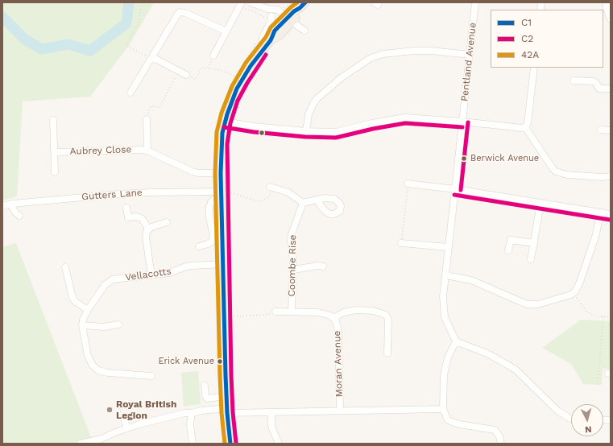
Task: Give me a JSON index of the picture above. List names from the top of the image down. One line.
{"streets":{"street":["Pentland Avenue","Aubrey Close","Gutters Lane","Coombe Rise","Vellacotts","Moran Avenue"]},"places":["Berwick Avenue","Erick Avenue","Royal British Legion"],"lines":["transit line C1","transit line 42A","transit line C2"],"legend":["C1","C2","42A"],"north":"bottom"}
